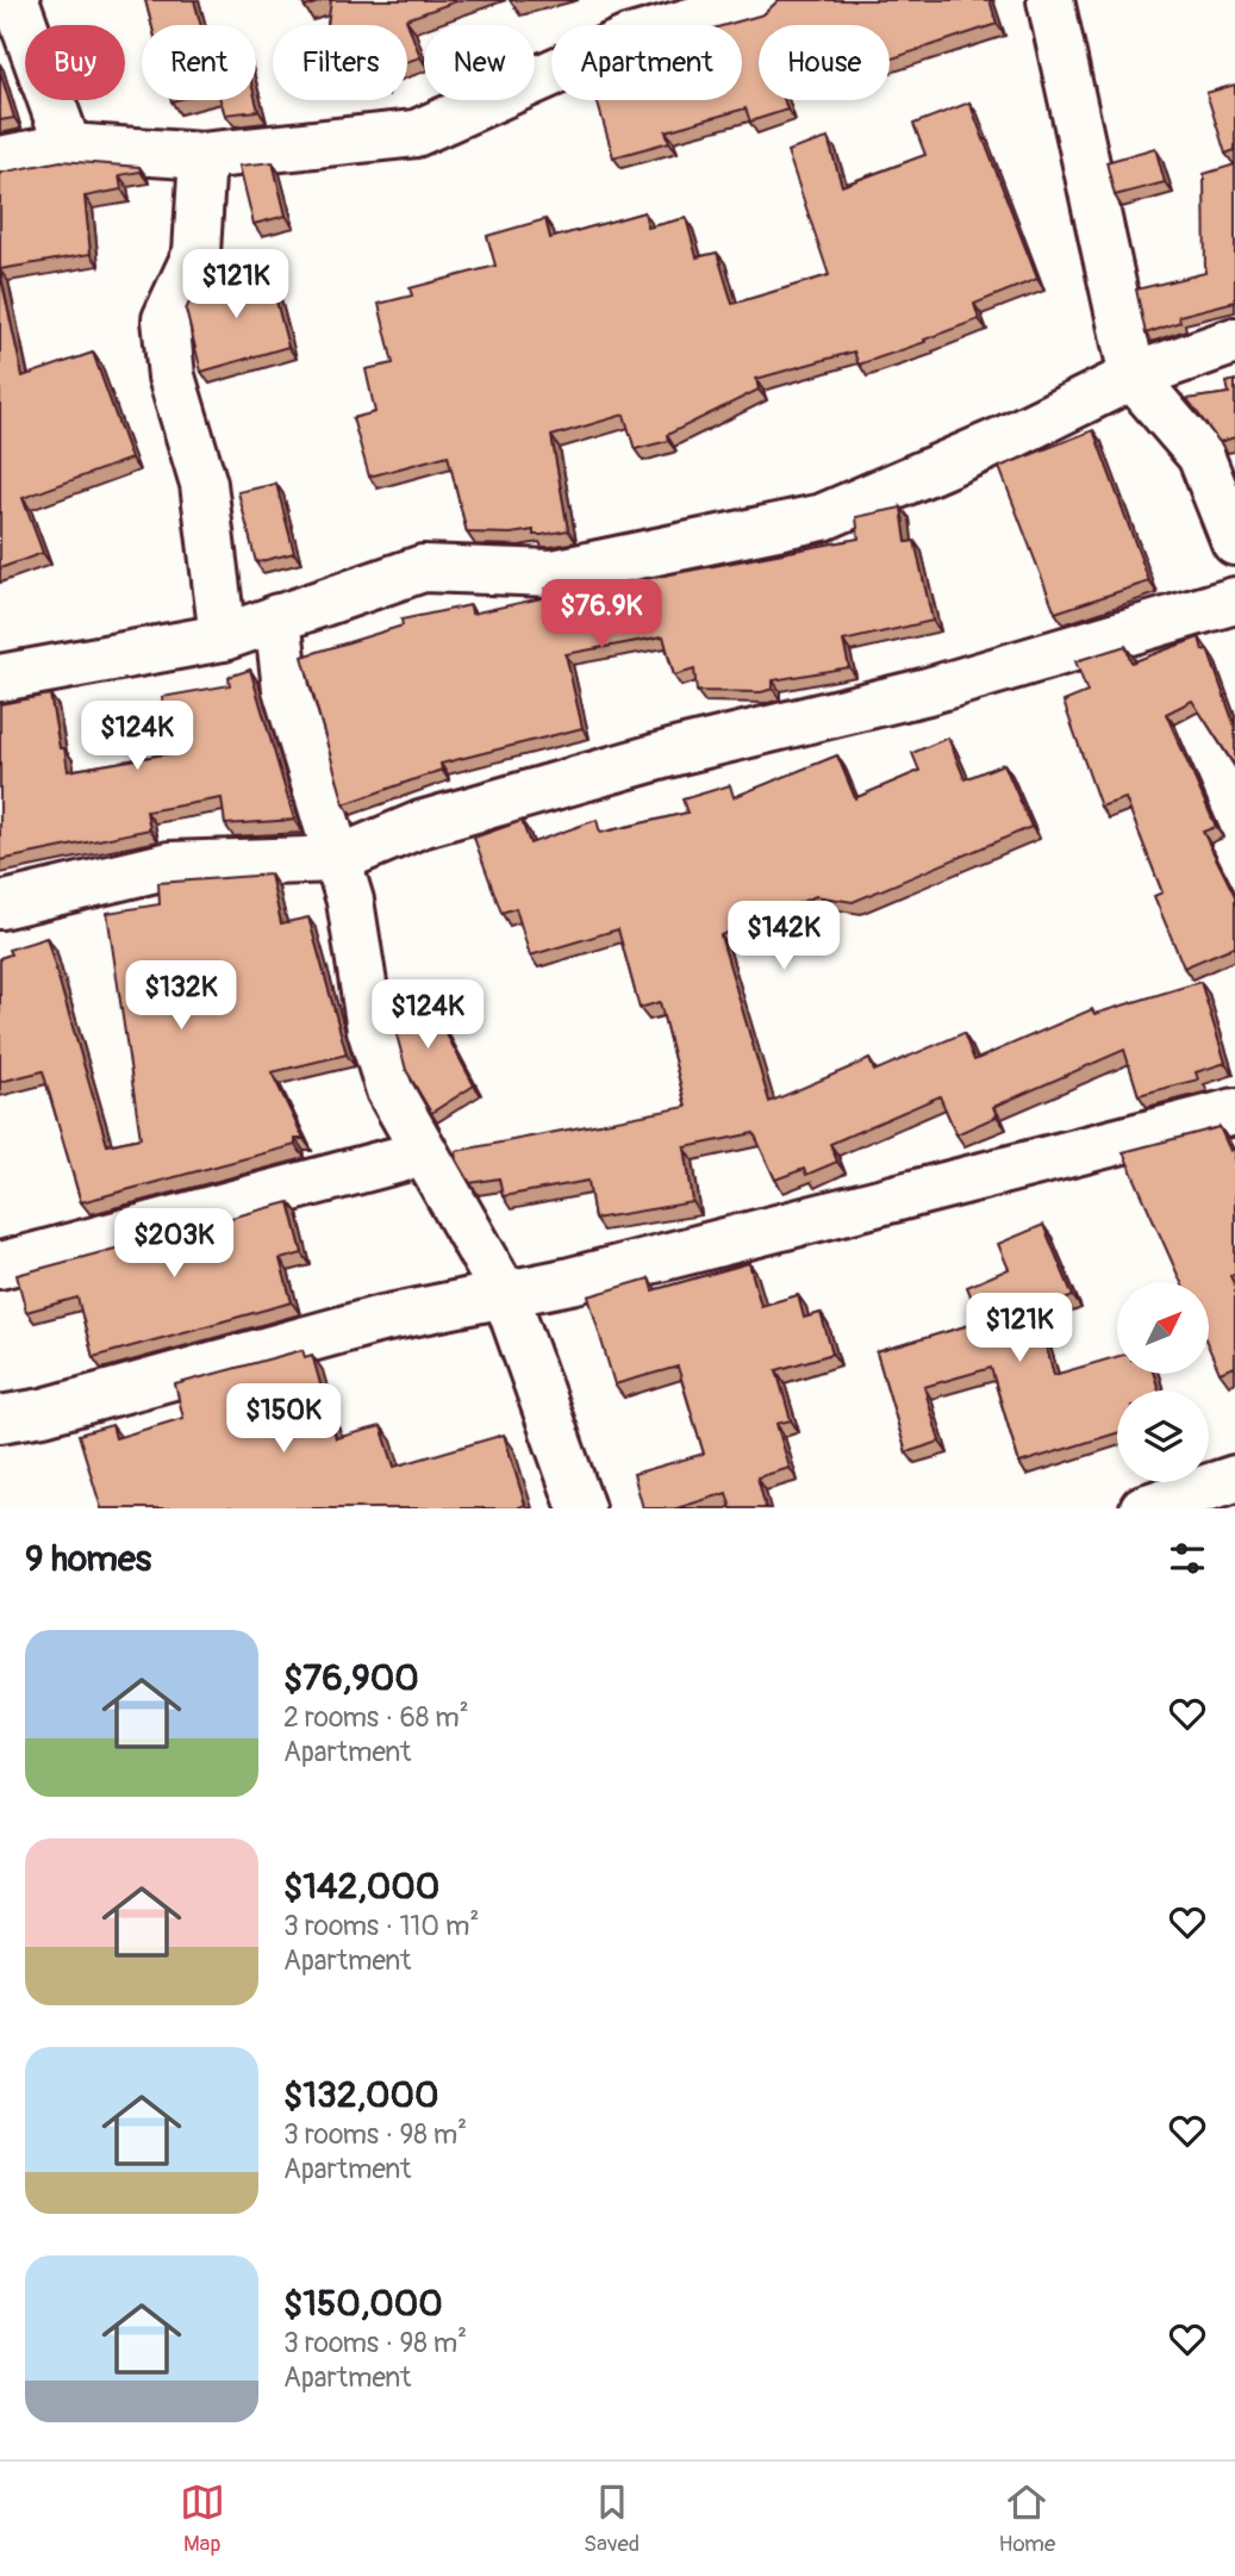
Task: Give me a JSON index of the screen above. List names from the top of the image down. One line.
{"north":"top right","page":{"chip":["Buy","Rent","Filters","New","Apartment","House"],"price":["$121K","$76.9K","$124K","$142K","$132K","$124K","$203K","$121K","$150K"],"heading":"9 homes","list":[{"name":"$76,900","note":"2 rooms · 68 m² · Apartment"},{"name":"$142,000","note":"3 rooms · 110 m² · Apartment"},{"name":"$132,000","note":"3 rooms · 98 m² · Apartment"},{"name":"$150,000","note":"3 rooms · 98 m² · Apartment"}],"tabs":["Map","Saved","Home"]}}
